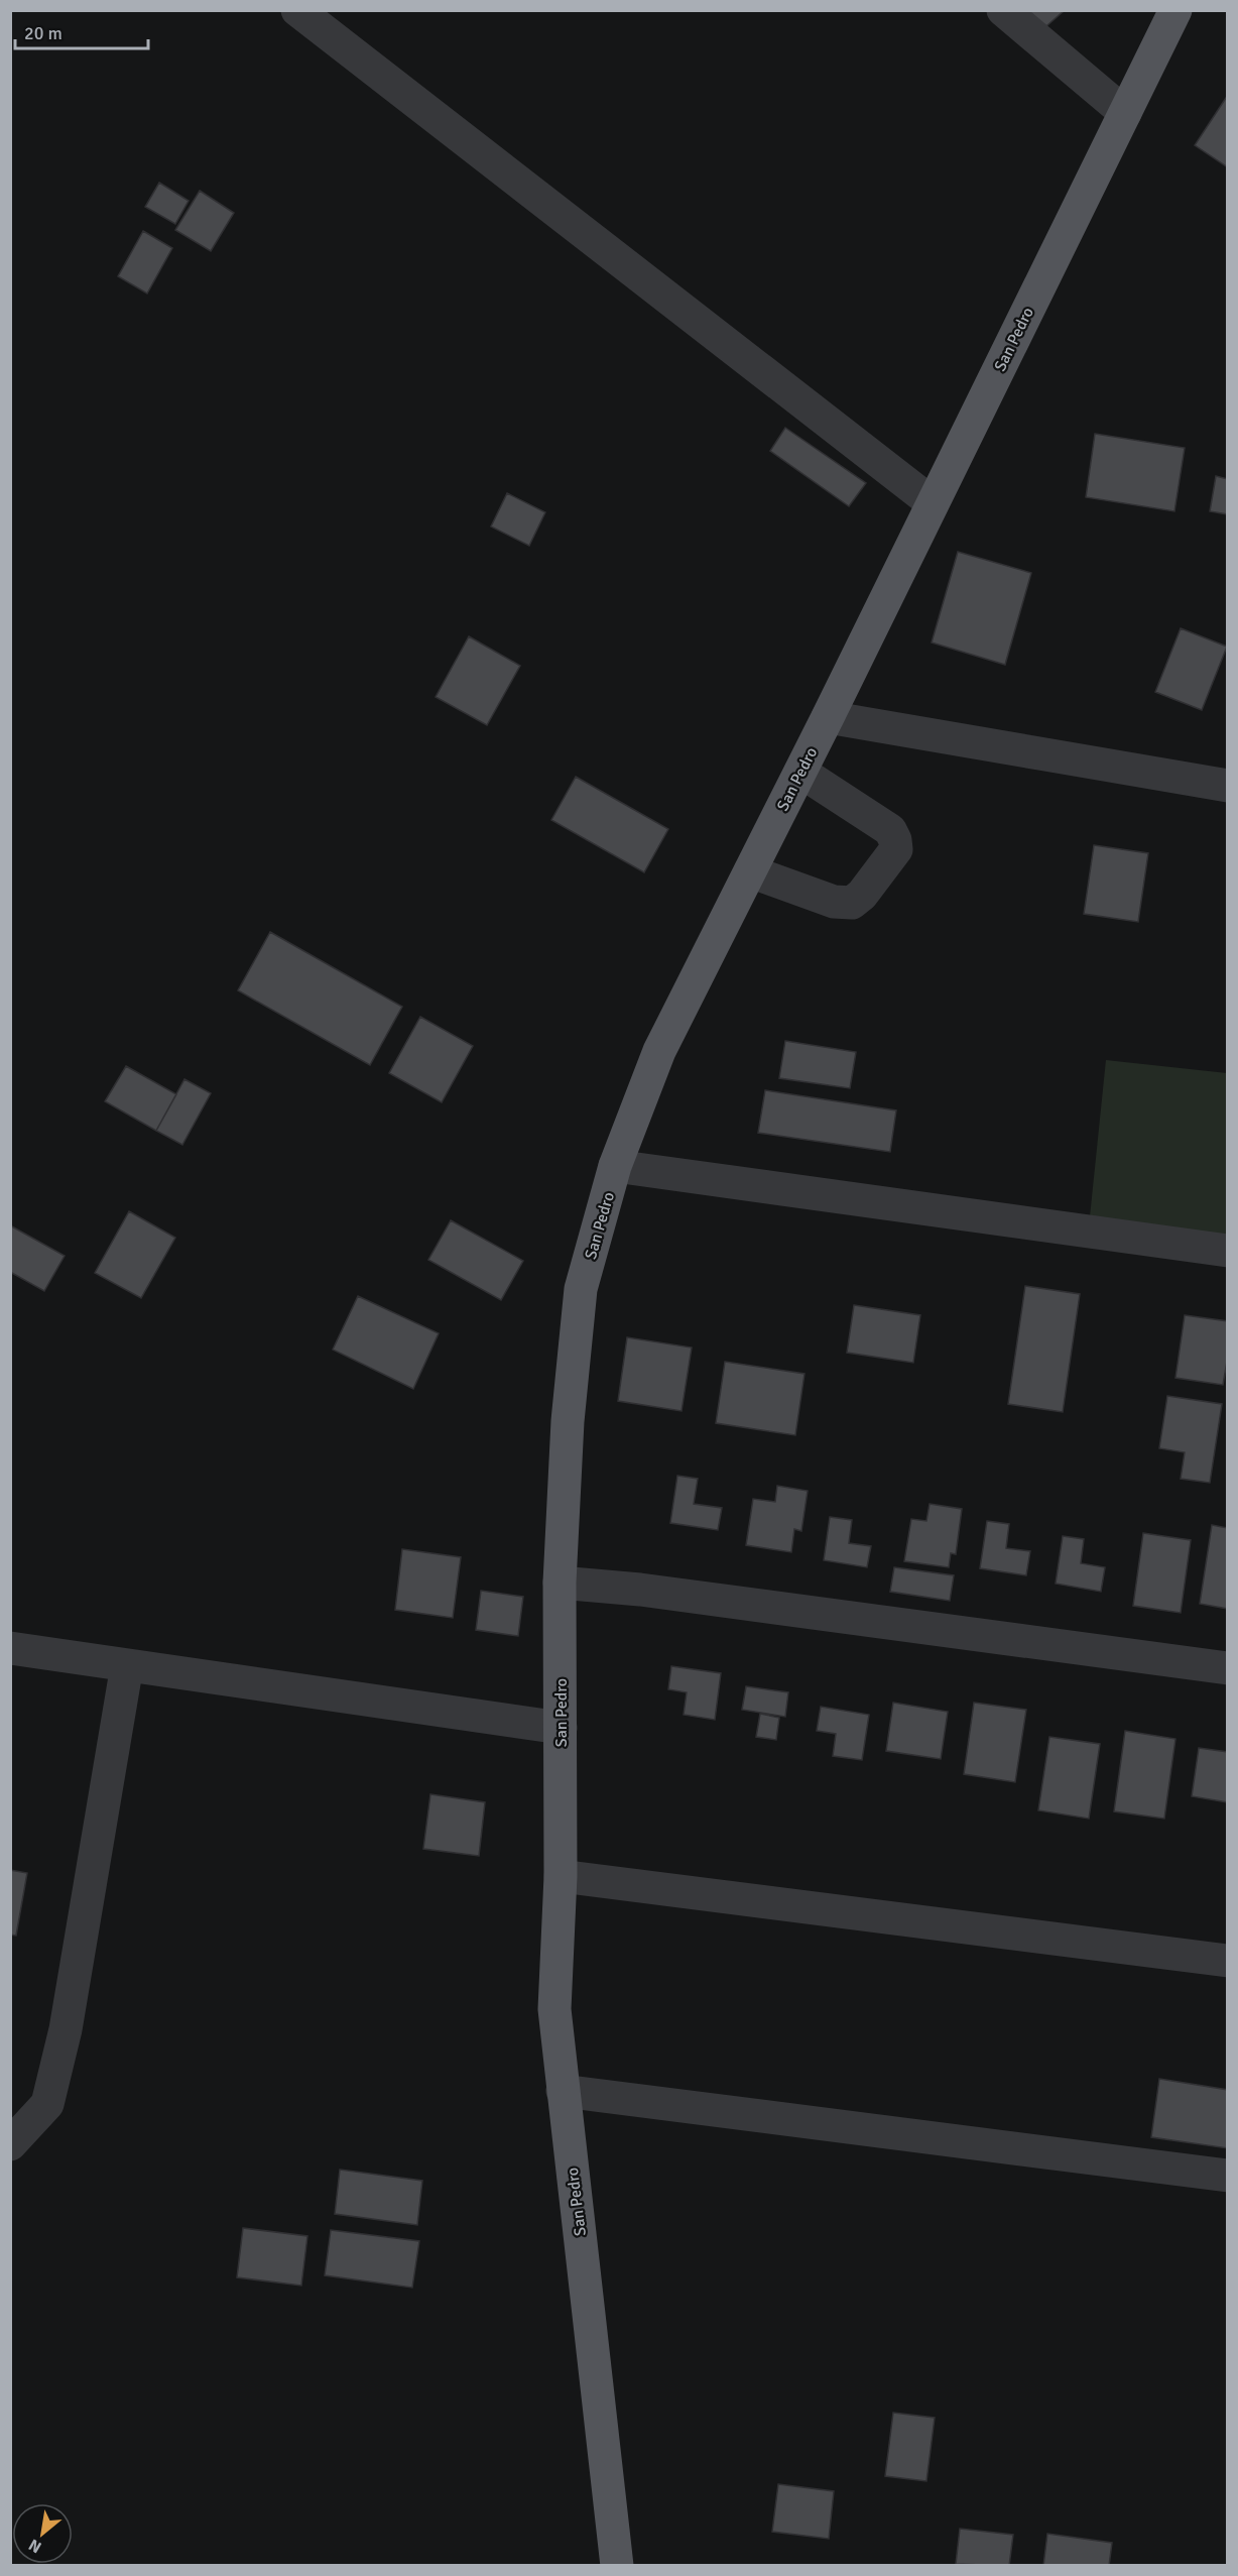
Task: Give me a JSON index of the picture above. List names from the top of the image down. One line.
{"streets":{"main road":["San Pedro"]},"scale_bar":"20 m","north":"bottom left"}
